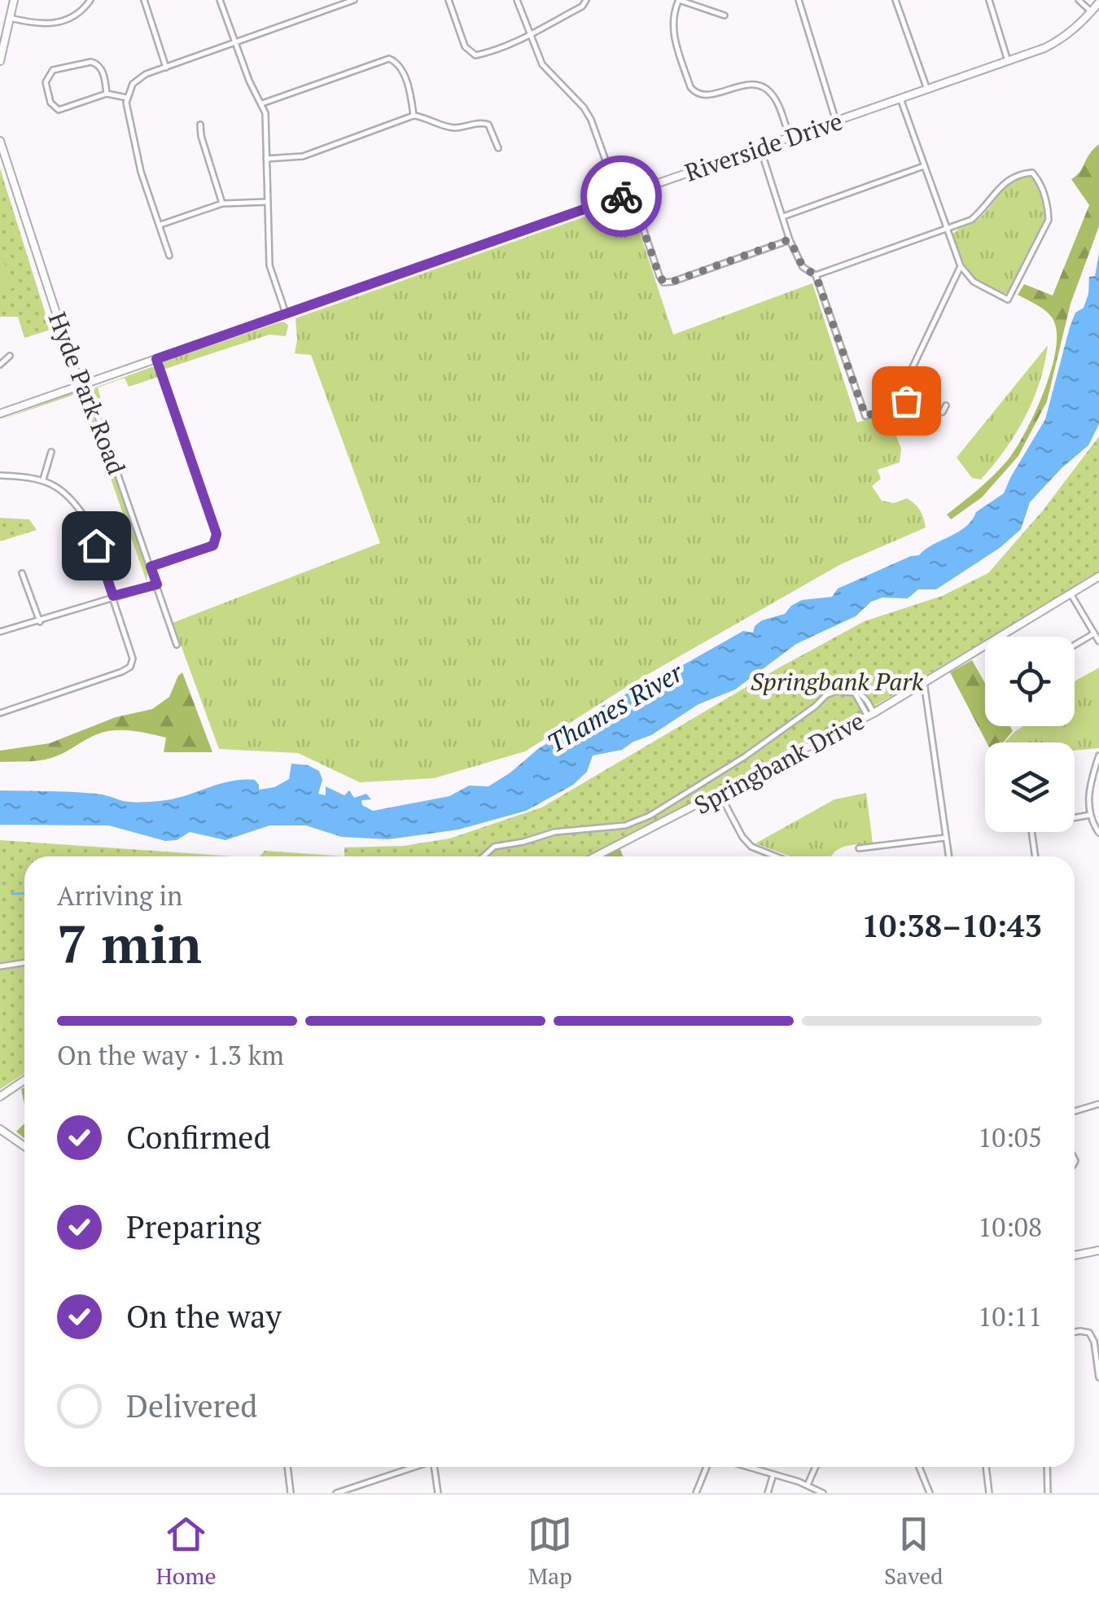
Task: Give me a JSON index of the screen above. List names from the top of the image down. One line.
{"streets":{"main road":["Riverside Drive","Hyde Park Road","Springbank Drive"]},"crossings":[["Riverside Drive","Hyde Park Road"]],"water":["Thames River"],"parks":["Springbank Park"],"page":{"heading":["7 min","Arriving in","10:38–10:43"],"bar":"On the way · 1.3 km","list":[["Confirmed","10:05"],["Preparing","10:08"],["On the way","10:11"],"Delivered"],"tabs":["Home","Map","Saved"]}}
